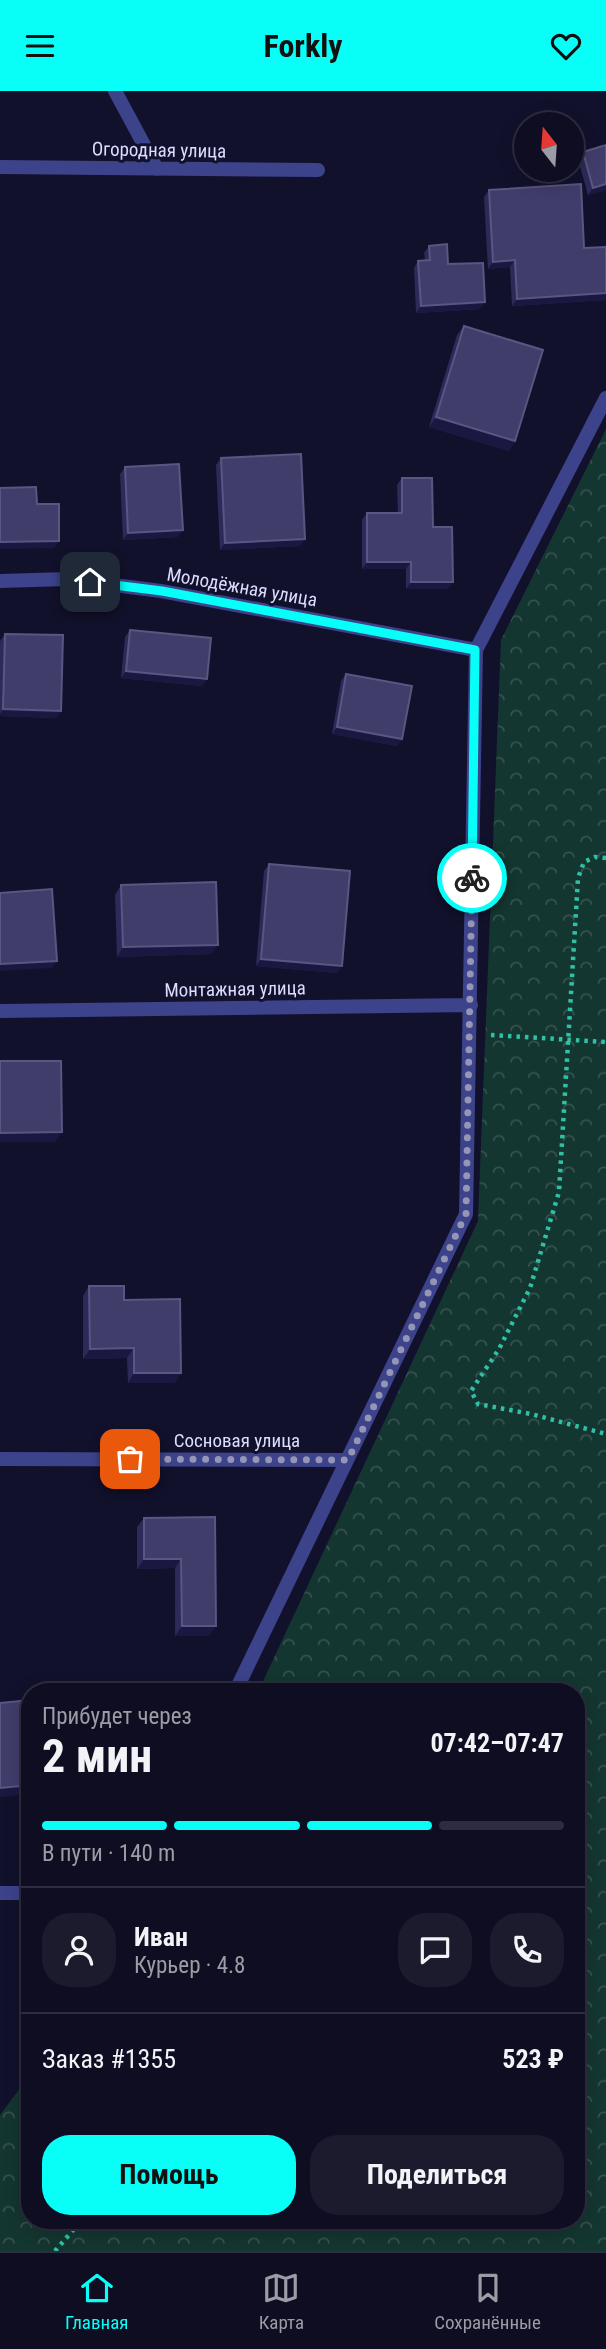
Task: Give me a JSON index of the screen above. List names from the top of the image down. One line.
{"streets":{"street":["Огородная улица","Молодёжная улица","Монтажная улица","Сосновая улица"]},"north":"top","page":{"header":"Forkly","heading":["2 мин","Прибудет через","07:42–07:47"],"panel":["Иван","Курьер · 4.8","Заказ #1355","523 ₽"],"bar":"В пути · 140 m","buttons":["Помощь","Поделиться"],"tabs":["Главная","Карта","Сохранённые"]}}
